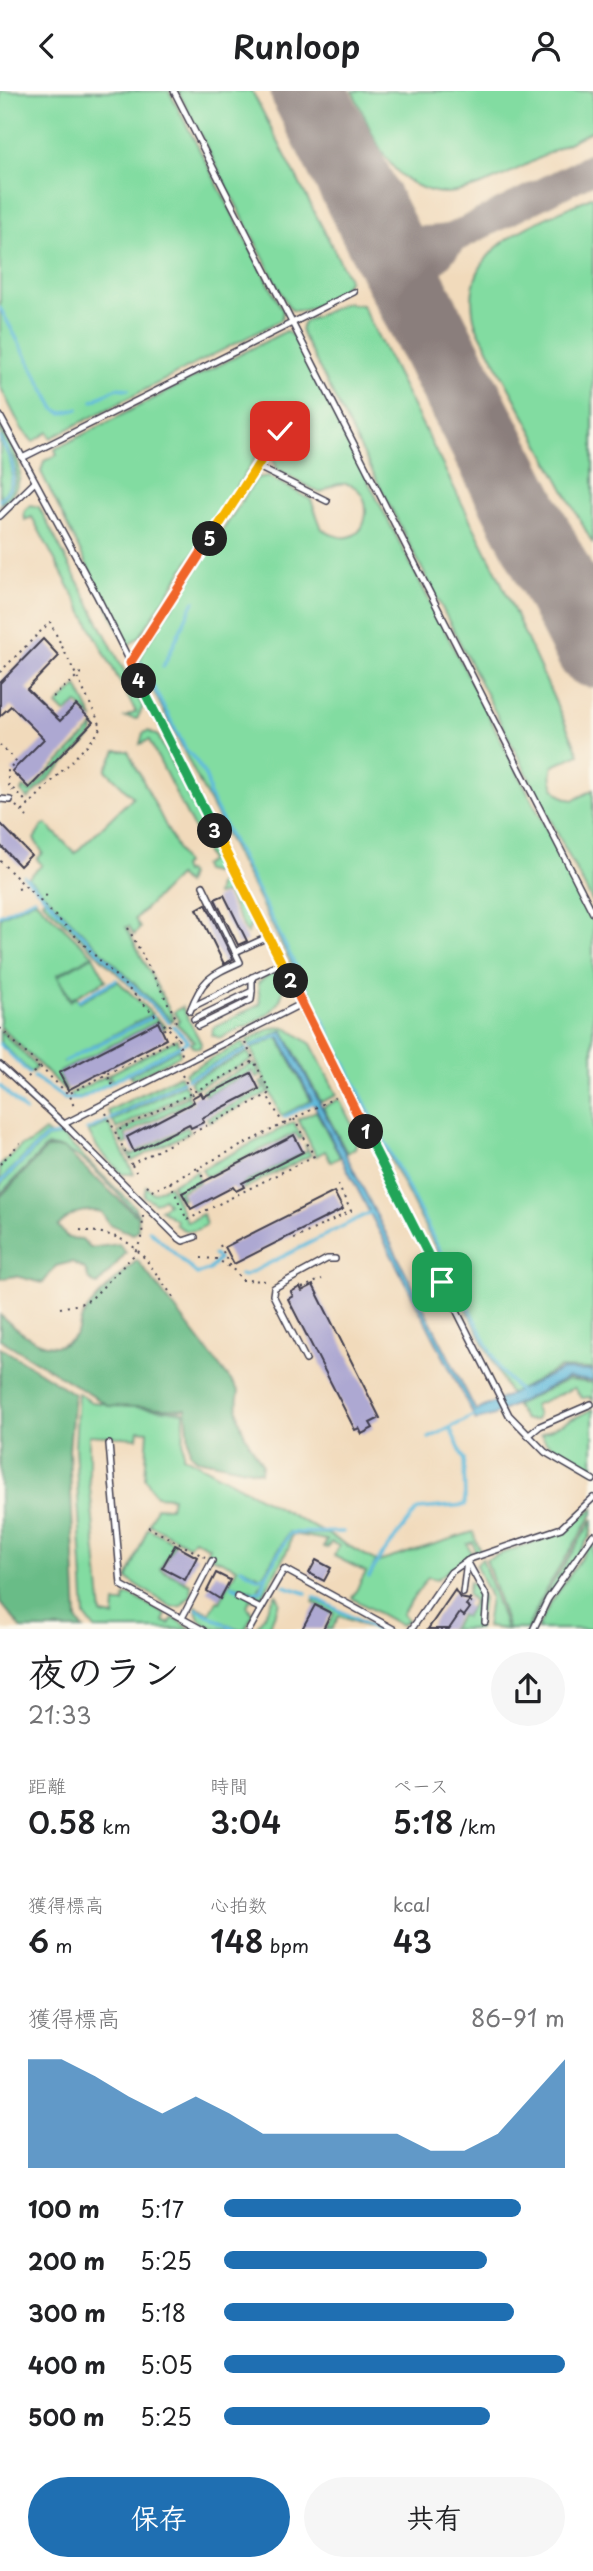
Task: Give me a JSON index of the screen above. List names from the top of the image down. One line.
{"page":{"header":"Runloop","pins":["5","4","3","2","1"],"heading":["夜のラン","21:33"],"stats":[["距離","0.58 km"],["時間","3:04"],["ペース","5:18 /km"],["獲得標高","6 m"],["心拍数","148 bpm"],["kcal","43"]],"chart":["獲得標高","86–91 m"],"list":[{"name":"100 m","note":"5:17"},{"name":"200 m","note":"5:25"},{"name":"300 m","note":"5:18"},{"name":"400 m","note":"5:05"},{"name":"500 m","note":"5:25"}],"buttons":["保存","共有"]}}
